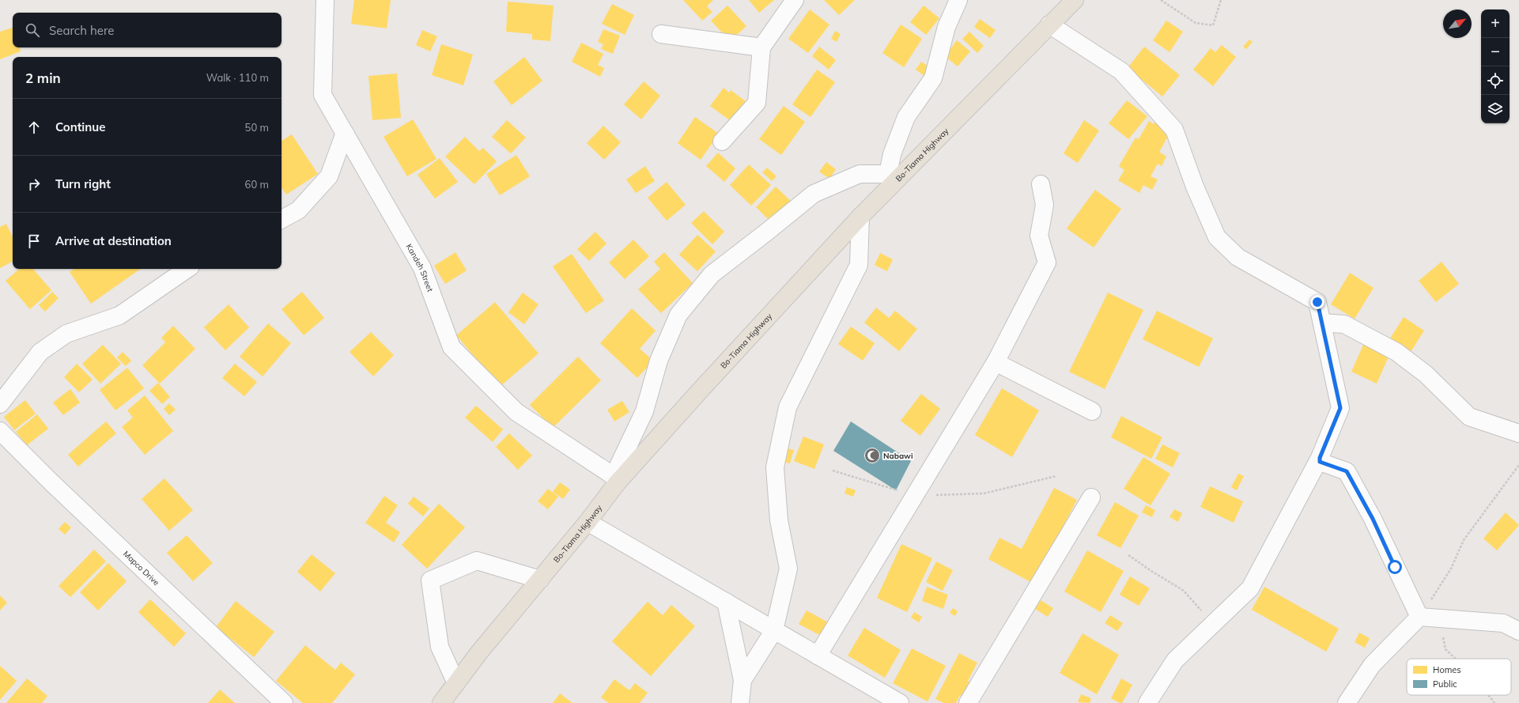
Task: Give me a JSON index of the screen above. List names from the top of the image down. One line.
{"streets":{"highway":["Bo-Tiama Highway"],"street":["Kandeh Street","Mapco Drive"]},"crossings":[["Bo-Tiama Highway","Kandeh Street"]],"places":{"mosque":["Nabawi"]},"legend":["Homes","Public"],"north":"top right","page":{"map_buttons":["+","−"],"search":"Search here","heading":["2 min","Walk · 110 m"],"list":[["Continue","50 m"],["Turn right","60 m"],"Arrive at destination"]}}
